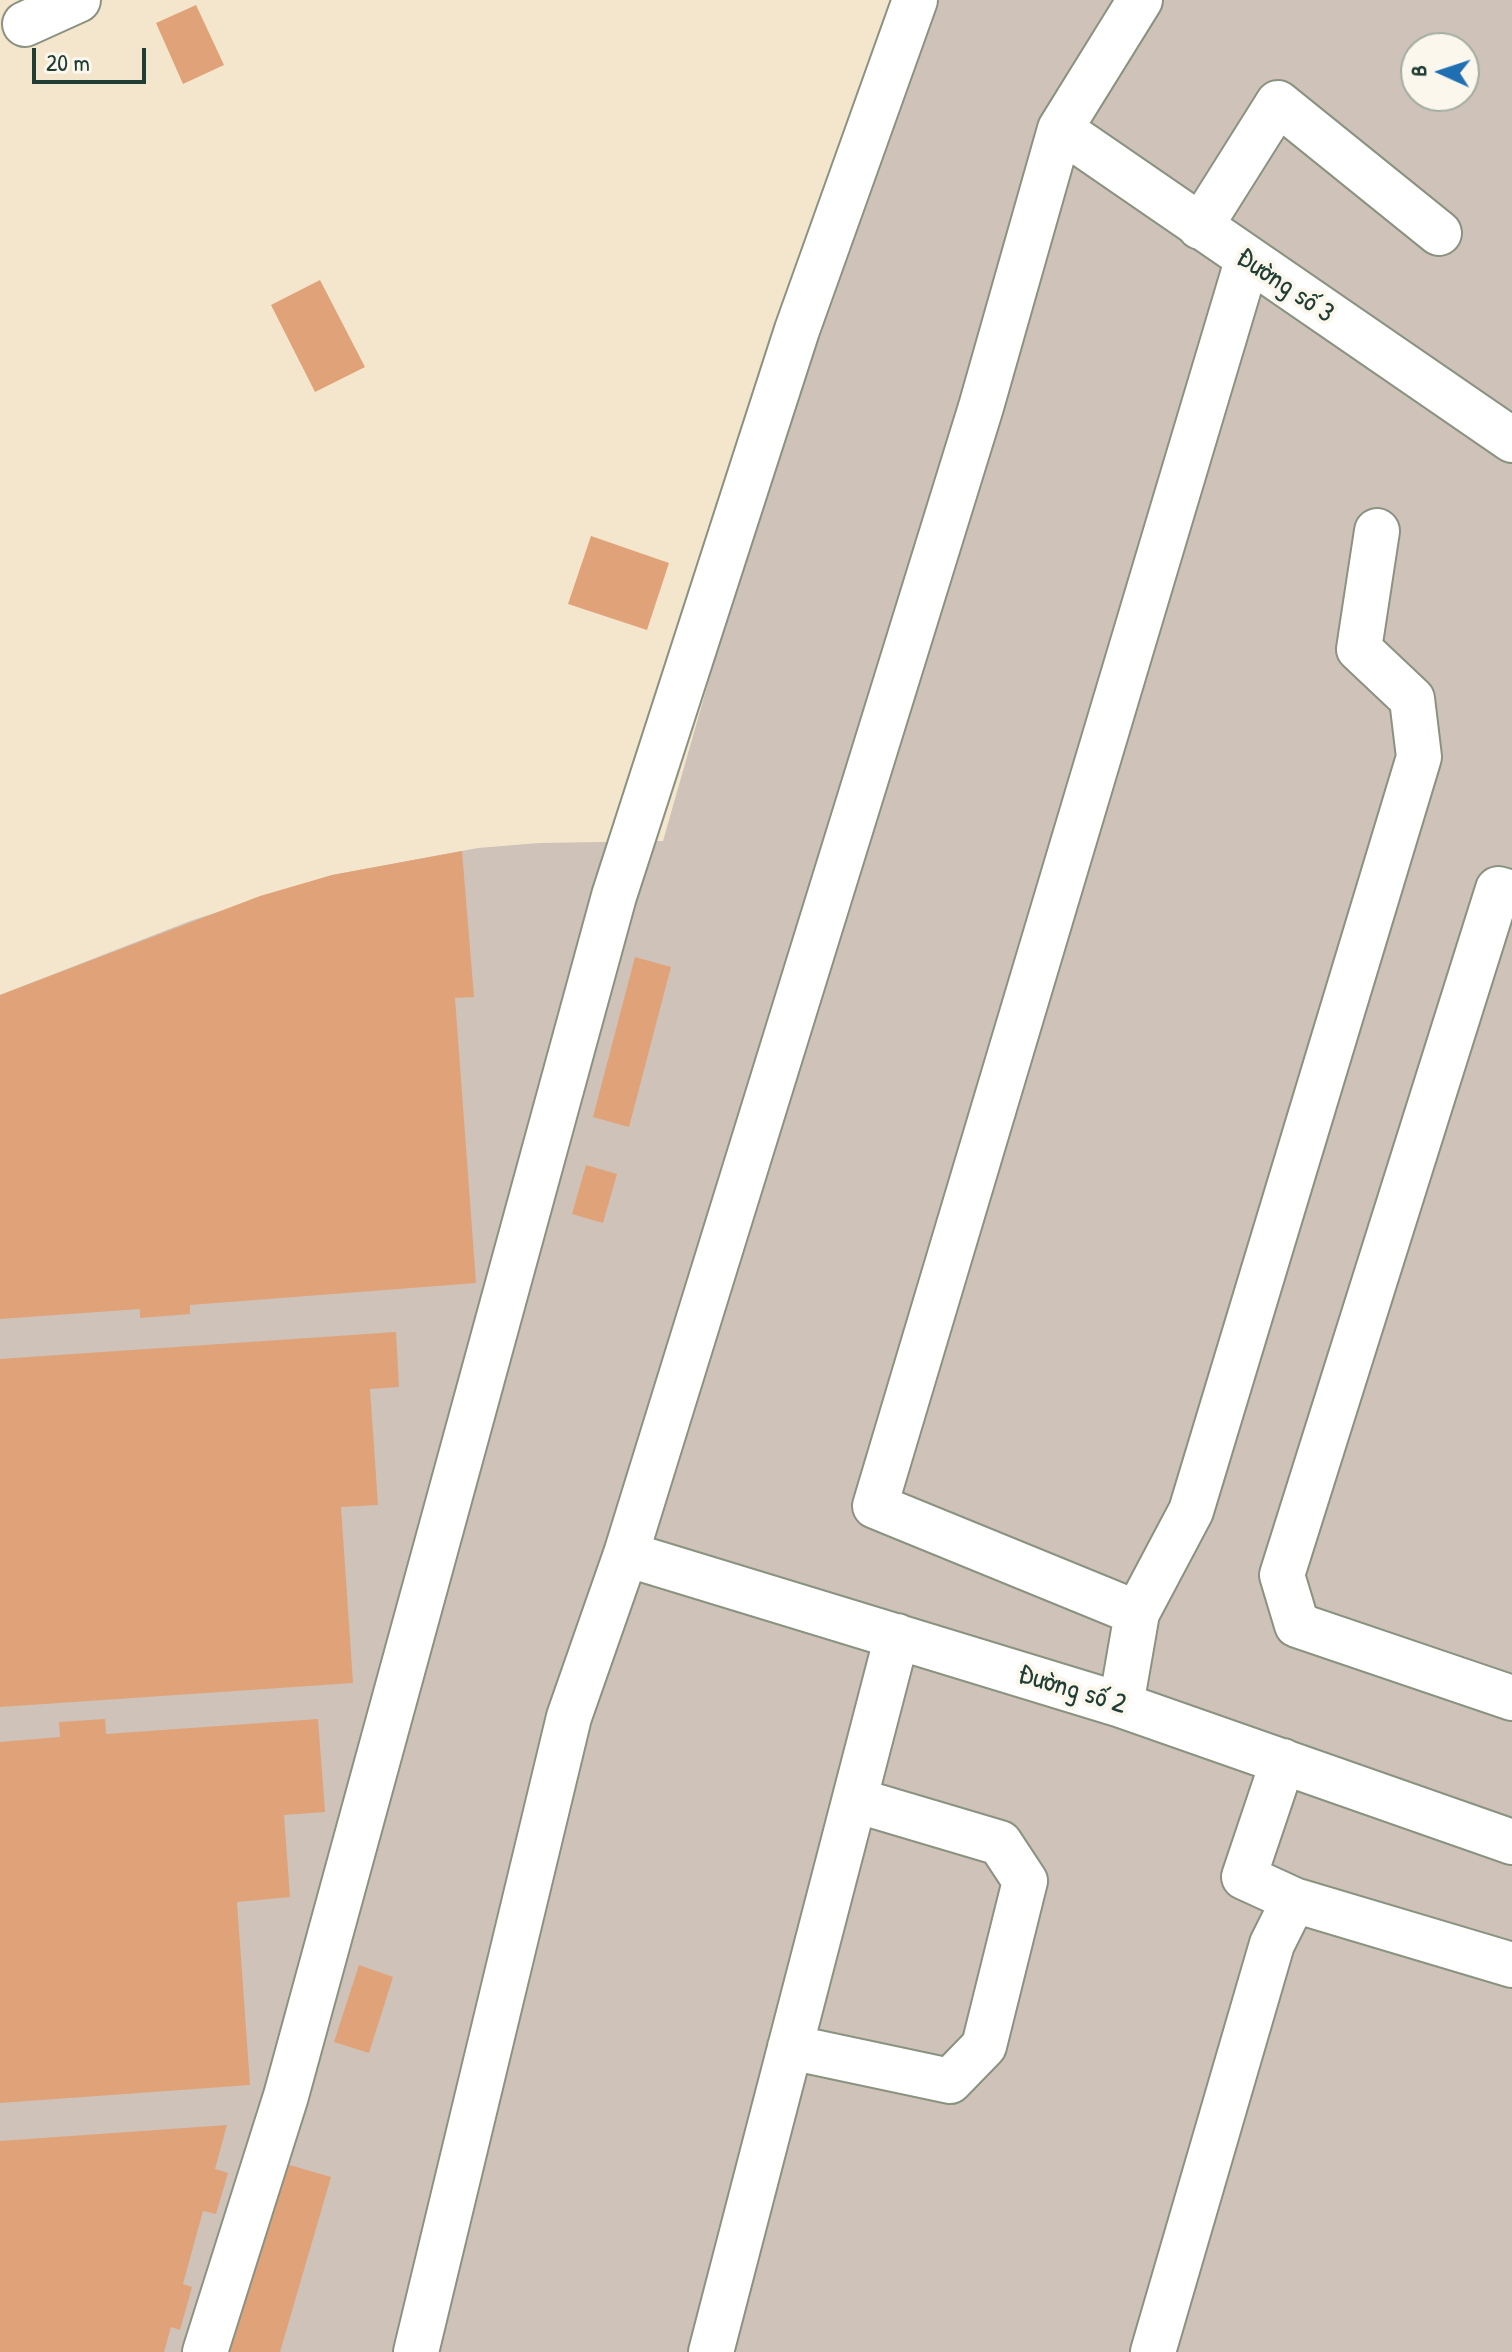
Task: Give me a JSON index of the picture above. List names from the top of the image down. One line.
{"streets":{"street":["Đường số 3","Đường số 2"]},"scale_bar":"20 m","north":"left"}
